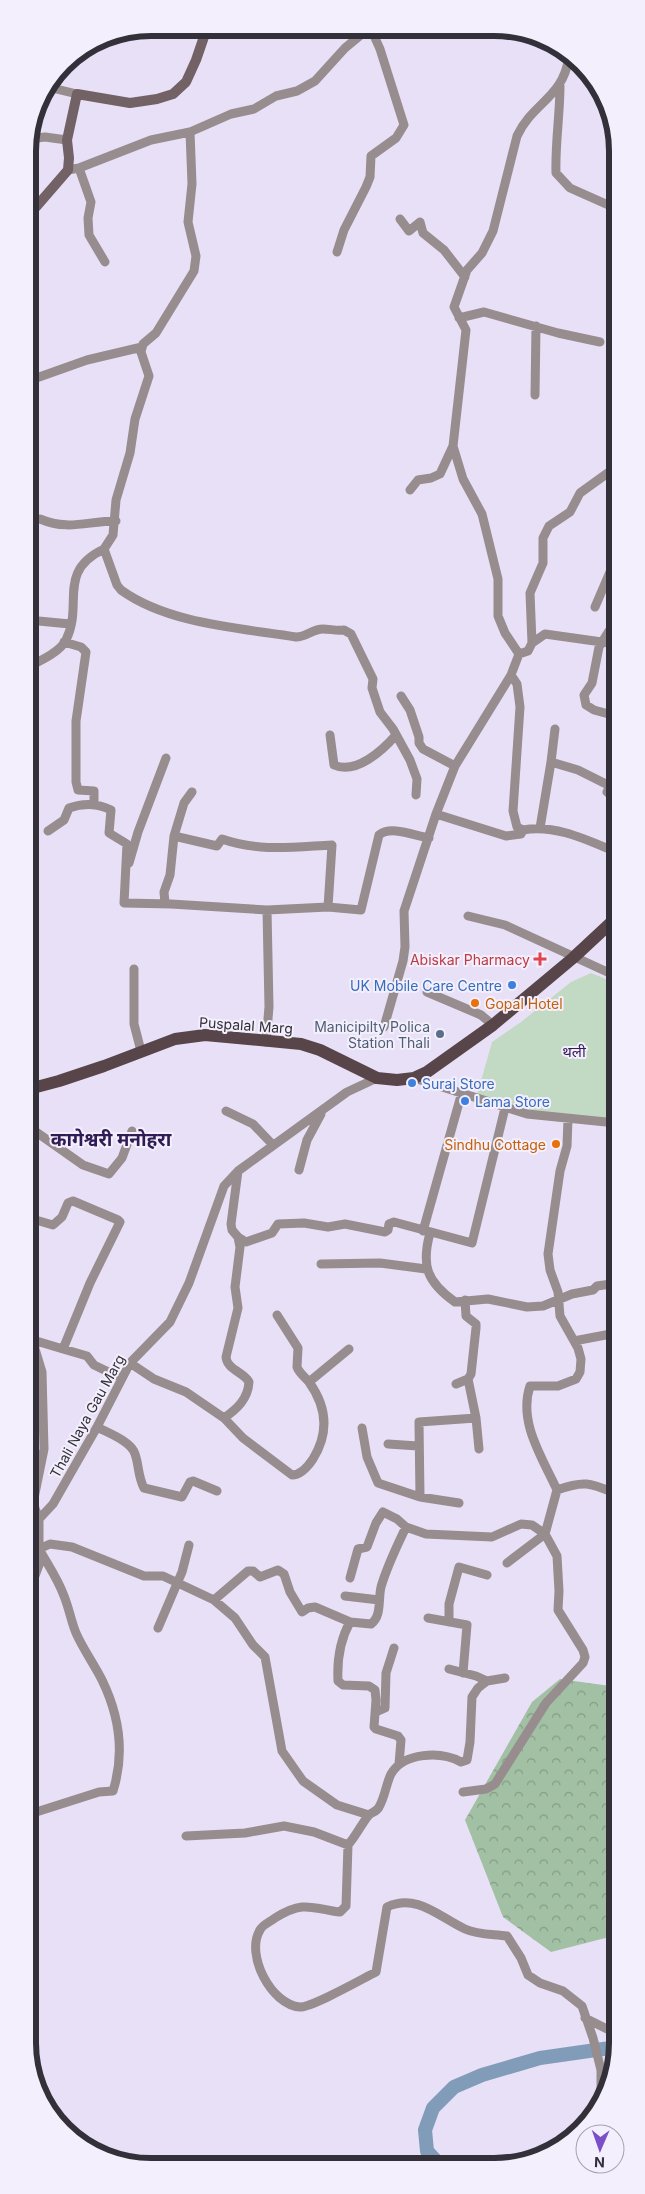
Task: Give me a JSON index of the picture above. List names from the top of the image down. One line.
{"streets":{"main road":["Puspalal Marg"],"street":["Thali Naya Gau Marg"]},"crossings":[["Puspalal Marg","Thali Naya Gau Marg"]],"districts":["थली","कागेश्वरी मनोहरा"],"places":{"health":["Abiskar Pharmacy"],"other":["UK Mobile Care Centre","Gopal Hotel","Manicipilty Polica Station Thali","Suraj Store","Lama Store","Sindhu Cottage"]},"north":"bottom"}
